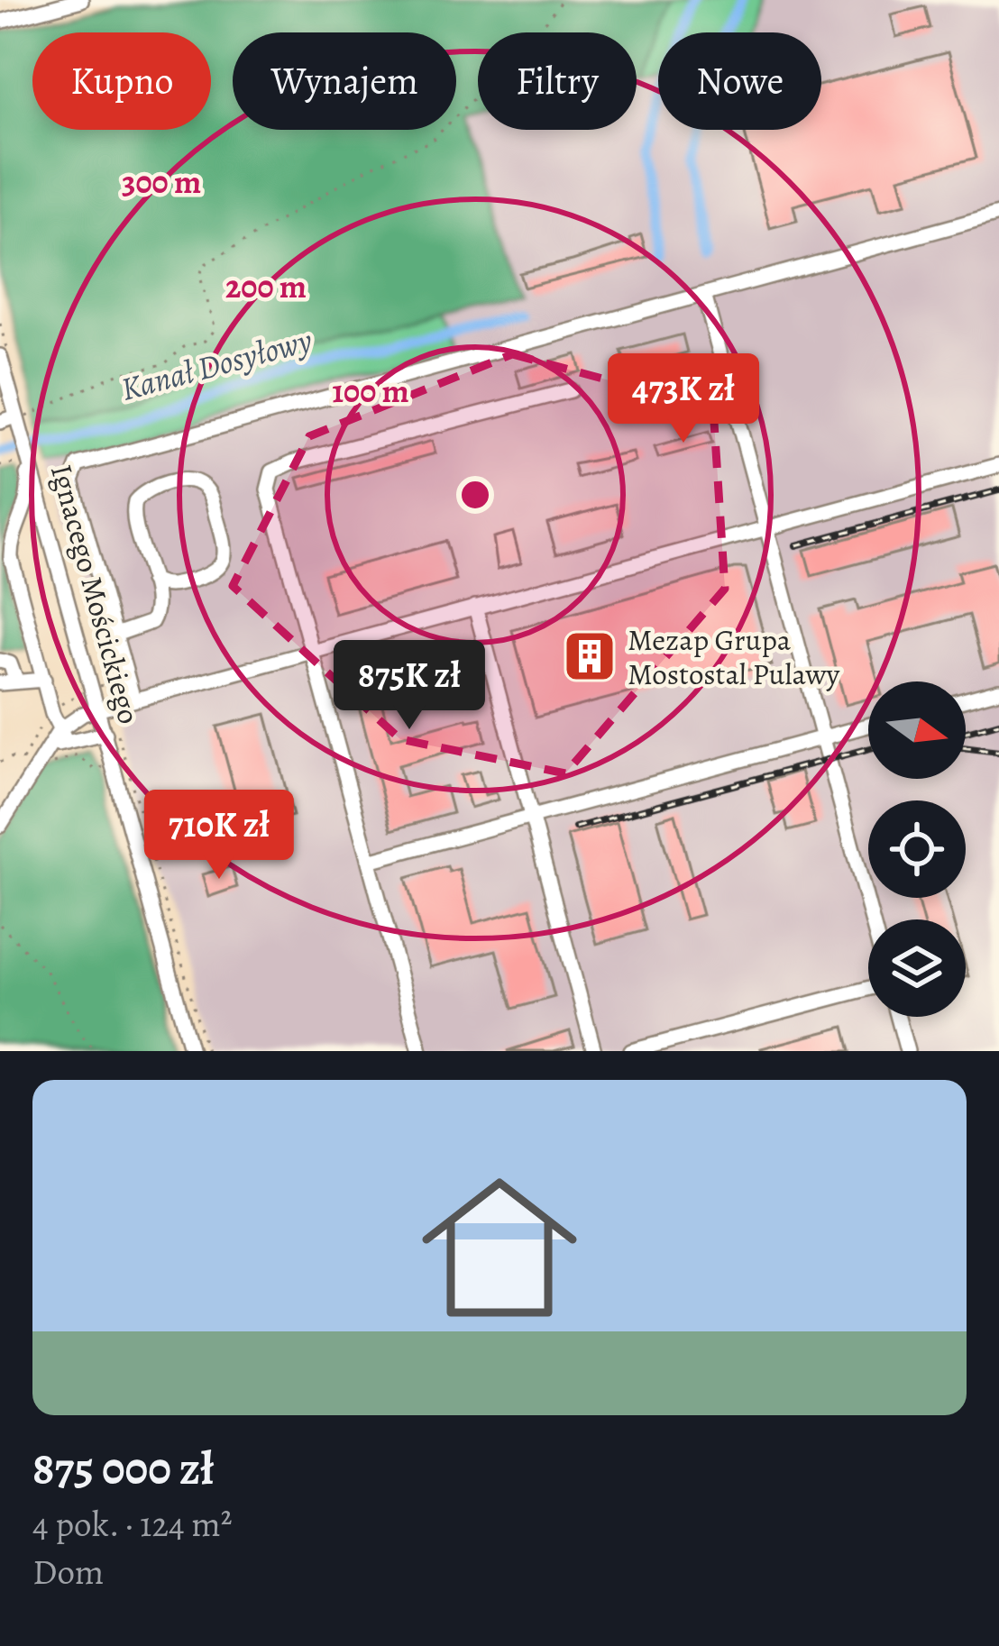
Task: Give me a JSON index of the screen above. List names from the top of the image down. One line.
{"streets":{"street":["Ignacego Mościckiego"]},"water":["Kanał Dosyłowy"],"places":{"building":["Mezap Grupa Mostostal Pulawy"]},"north":"right","page":{"chip":["Kupno","Wynajem","Filtry","Nowe"],"price":["473K zł","875K zł","710K zł"],"list":[{"name":"875 000 zł","note":"4 pok. · 124 m² · Dom"}]},"rings":["300 m","200 m","100 m"]}
